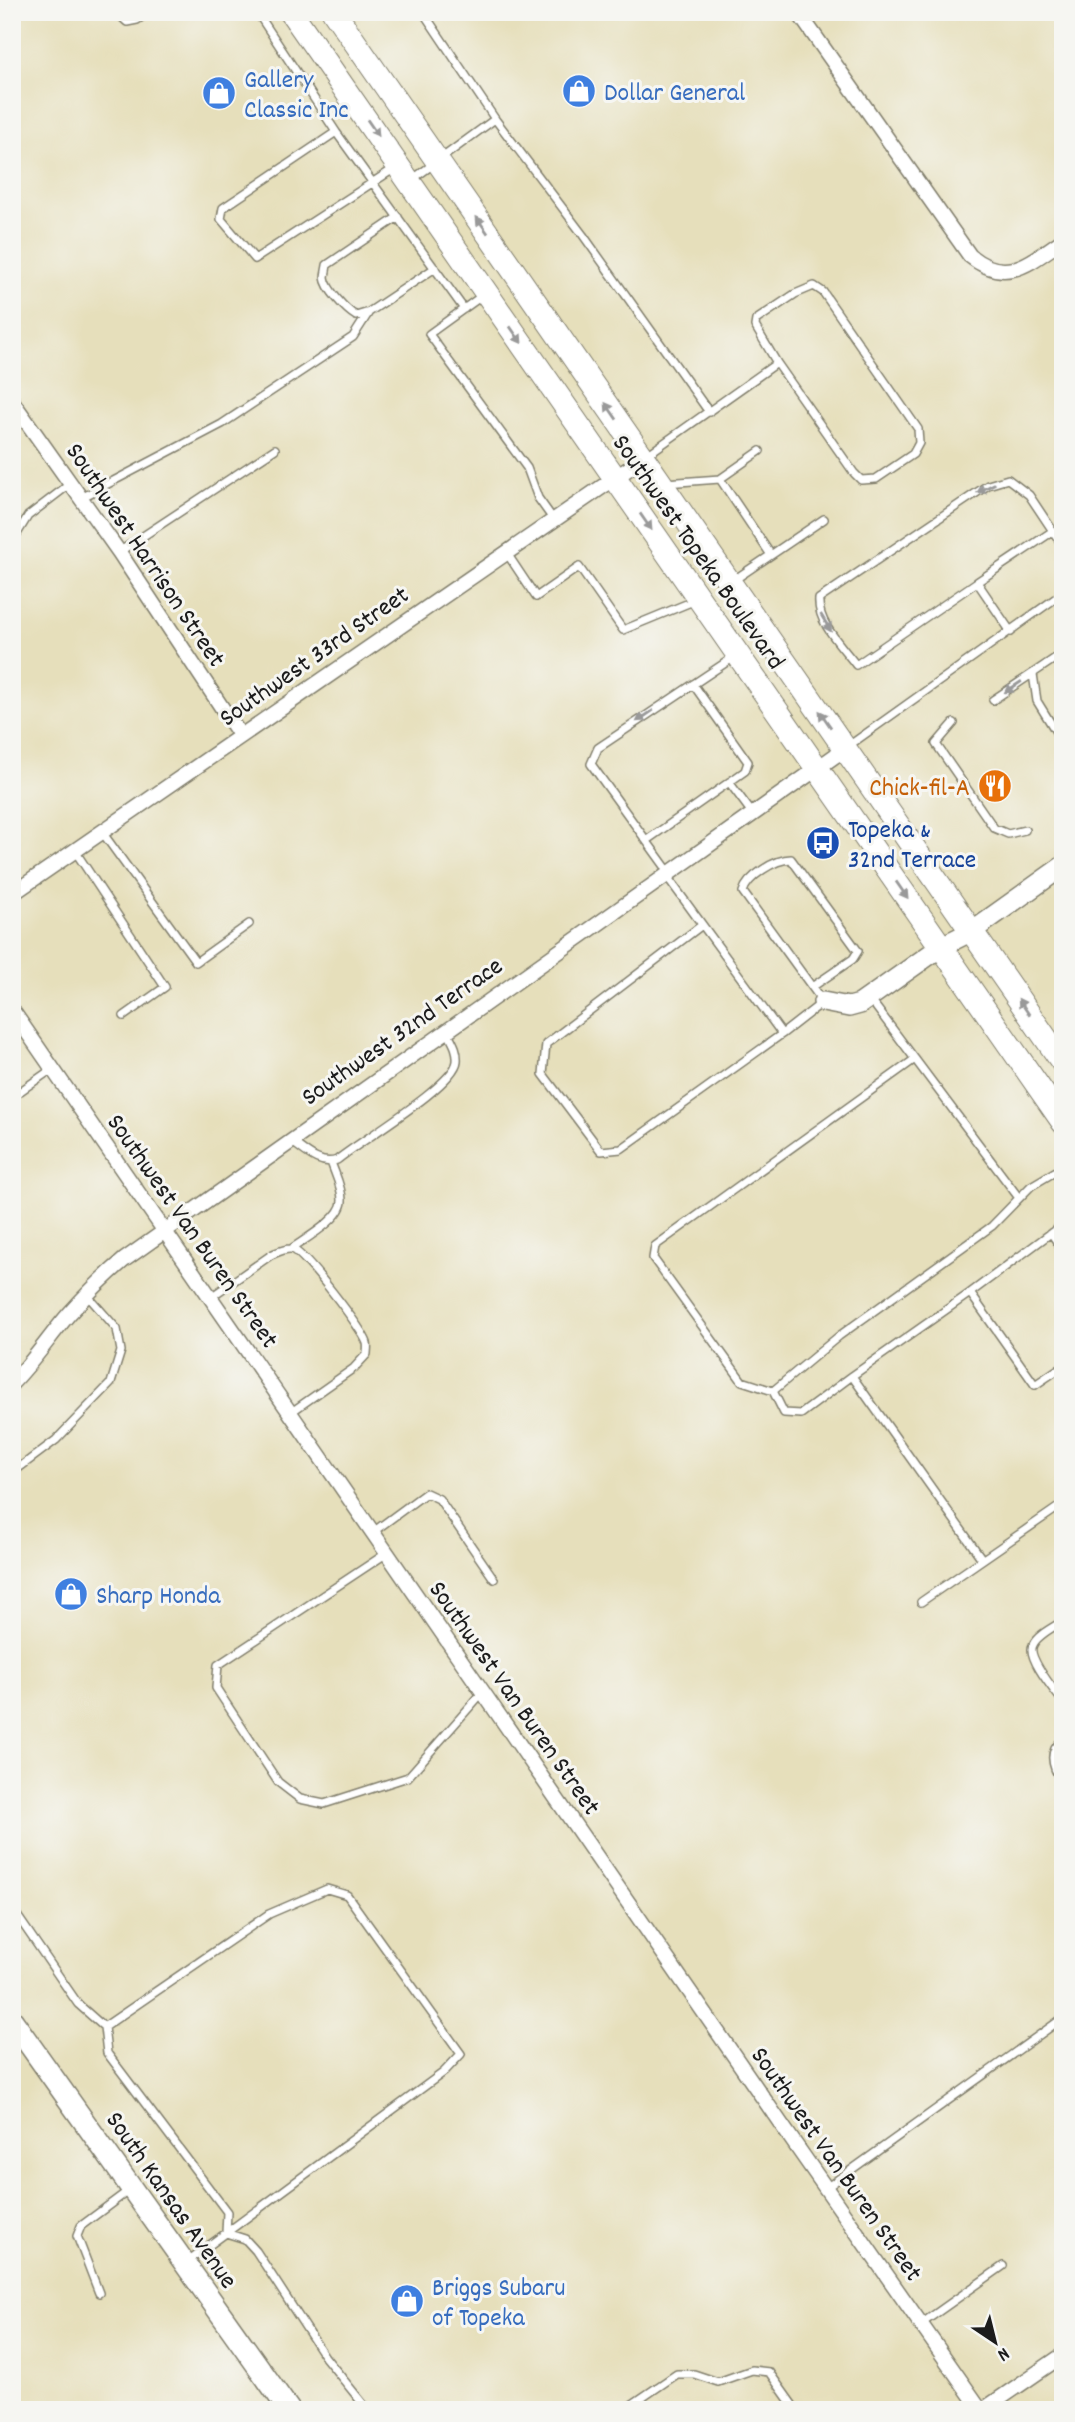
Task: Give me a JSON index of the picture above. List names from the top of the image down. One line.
{"streets":{"main road":["Southwest Topeka Boulevard","South Kansas Avenue"],"street":["Southwest Harrison Street","Southwest 33rd Street","Southwest 32nd Terrace","Southwest Van Buren Street"]},"crossings":[["Southwest Topeka Boulevard","Southwest 33rd Street"],["Southwest Topeka Boulevard","Southwest 32nd Terrace"],["Southwest Harrison Street","Southwest 33rd Street"],["Southwest 32nd Terrace","Southwest Van Buren Street"]],"places":{"shop":["Dollar General","Gallery Classic Inc","Sharp Honda","Briggs Subaru of Topeka"],"restaurant":["Chick-fil-A"],"bus stop":["Topeka & 32nd Terrace"]},"north":"bottom right"}
